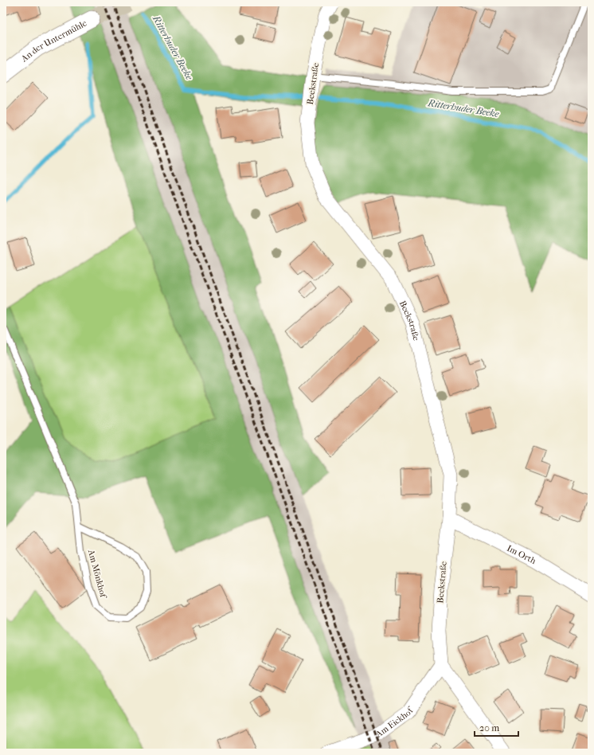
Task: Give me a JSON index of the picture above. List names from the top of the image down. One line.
{"streets":{"street":["An der Untermühle","Beekstraße","Im Orth","Am Eickhof"],"lane":["Am Mönkhof"]},"crossings":[["Beekstraße","Im Orth"],["Beekstraße","Am Eickhof"]],"water":["Ritterhuder Beeke"],"scale_bar":"20 m"}
